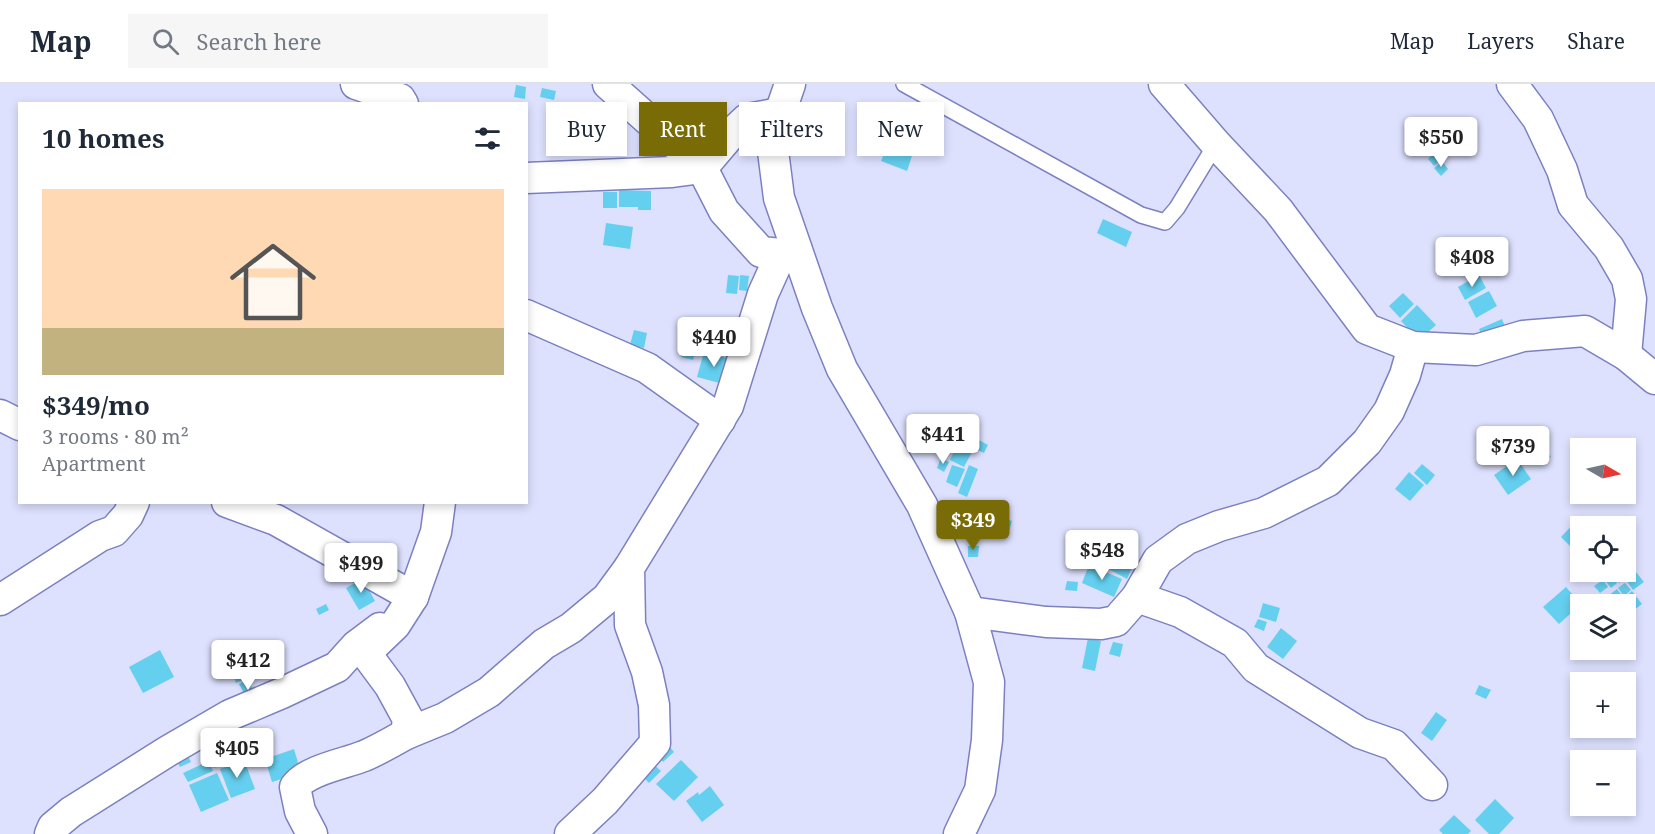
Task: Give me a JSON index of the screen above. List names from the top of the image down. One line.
{"north":"right","page":{"header":"Map","search":"Search here","nav":["Map","Layers","Share"],"chip":["Buy","Rent","Filters","New"],"heading":"10 homes","price":["$550","$408","$440","$441","$739","$349","$548","$499","$412","$405"],"list":[{"name":"$349/mo","note":"3 rooms · 80 m² · Apartment"}],"map_buttons":["+","−"]}}
